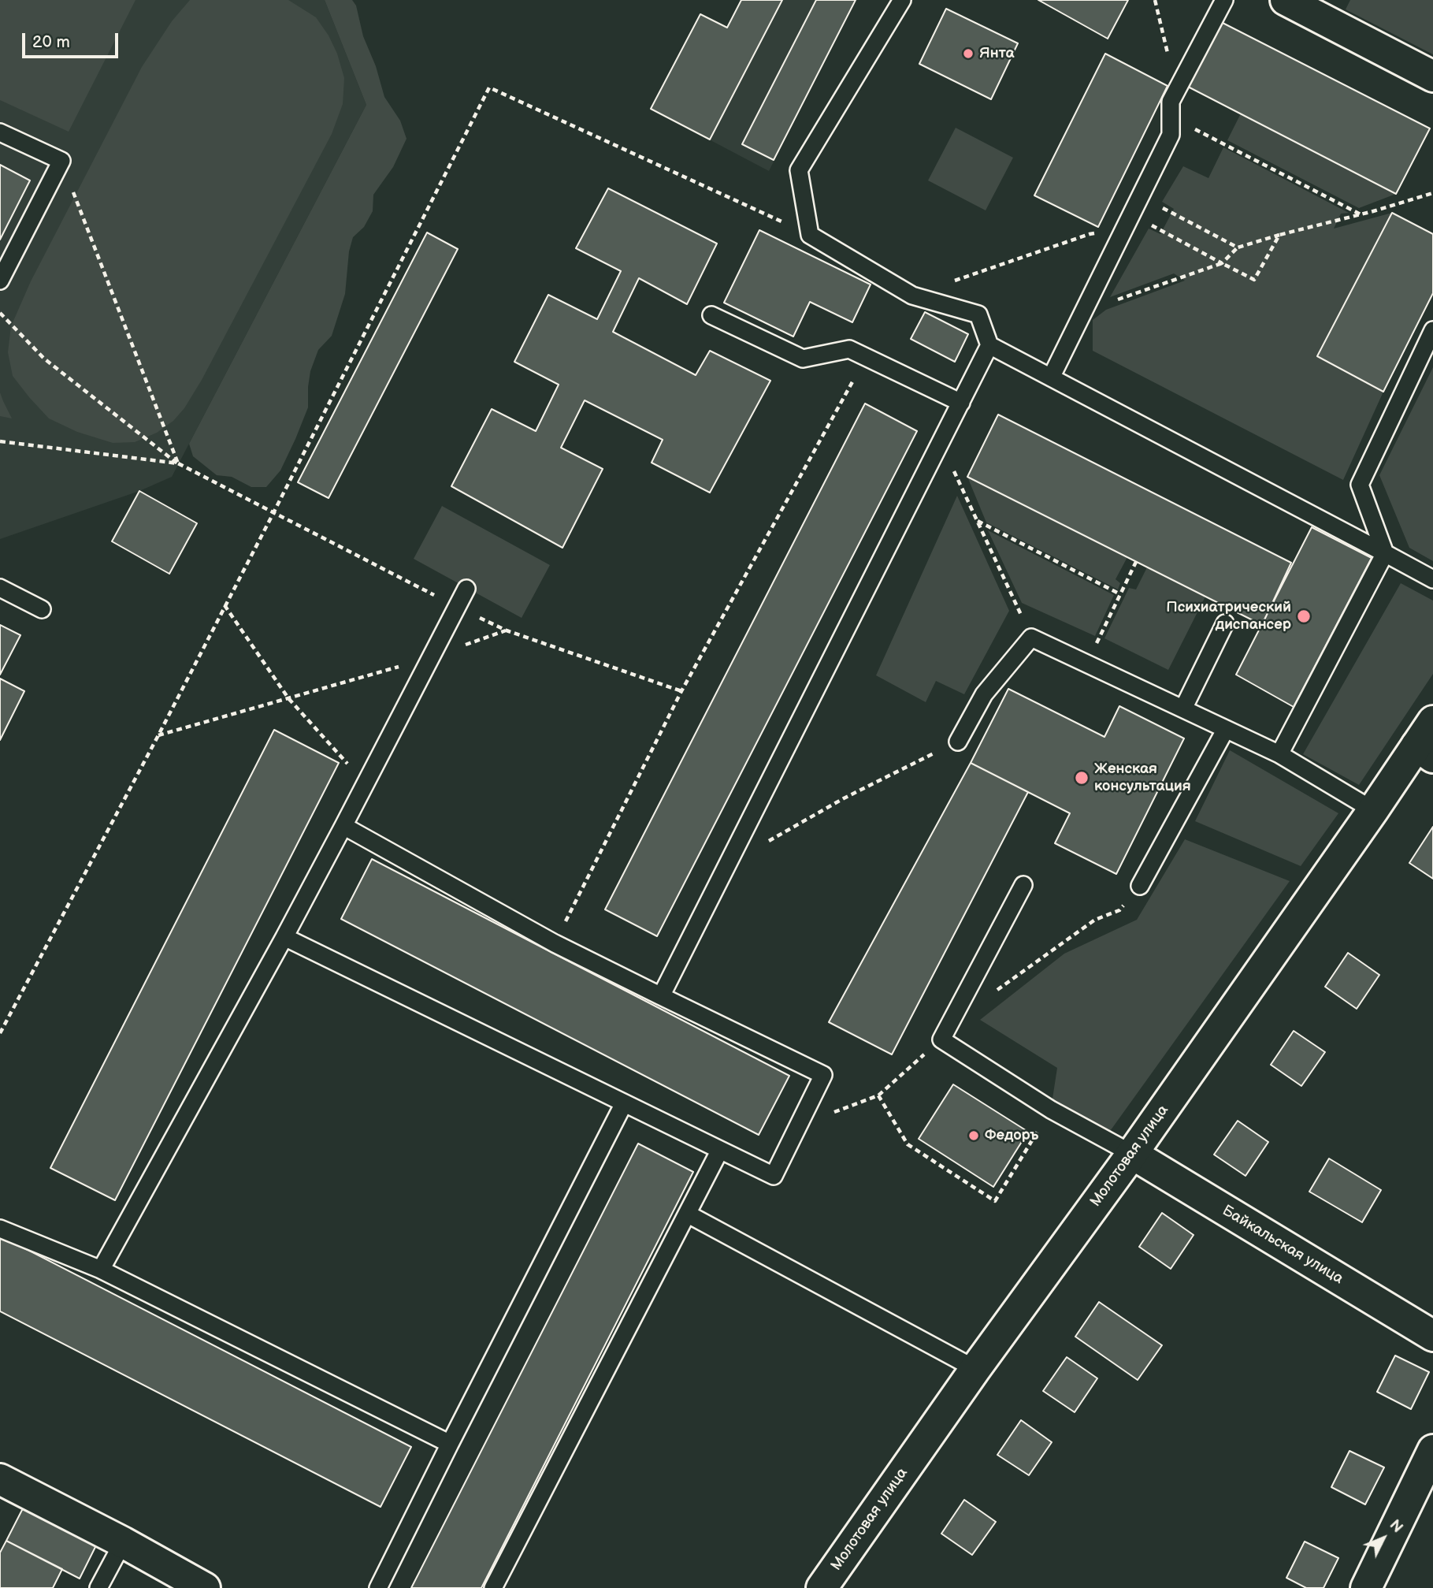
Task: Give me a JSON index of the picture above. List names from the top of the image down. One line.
{"streets":{"street":["Молотовая улица","Байкальская улица"]},"crossings":[["Молотовая улица","Байкальская улица"]],"places":["Янта","Психиатрический диспансер","Женская консультация","Федоръ"],"scale_bar":"20 m","north":"top right"}
